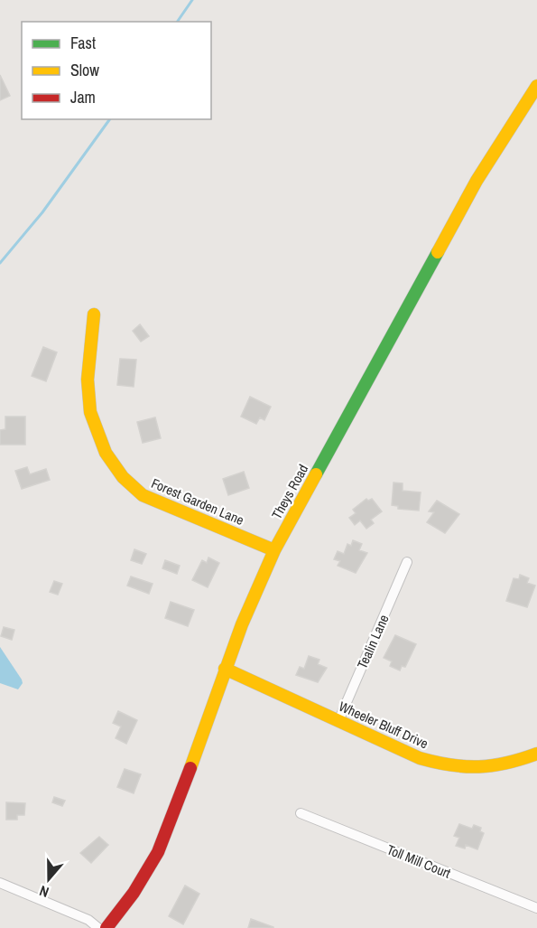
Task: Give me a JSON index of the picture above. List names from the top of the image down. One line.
{"streets":{"street":["Theys Road","Forest Garden Lane","Tealin Lane","Wheeler Bluff Drive","Toll Mill Court"]},"crossings":[["Theys Road","Forest Garden Lane"],["Theys Road","Wheeler Bluff Drive"],["Tealin Lane","Wheeler Bluff Drive"]],"legend":["Fast","Slow","Jam"],"north":"bottom"}
